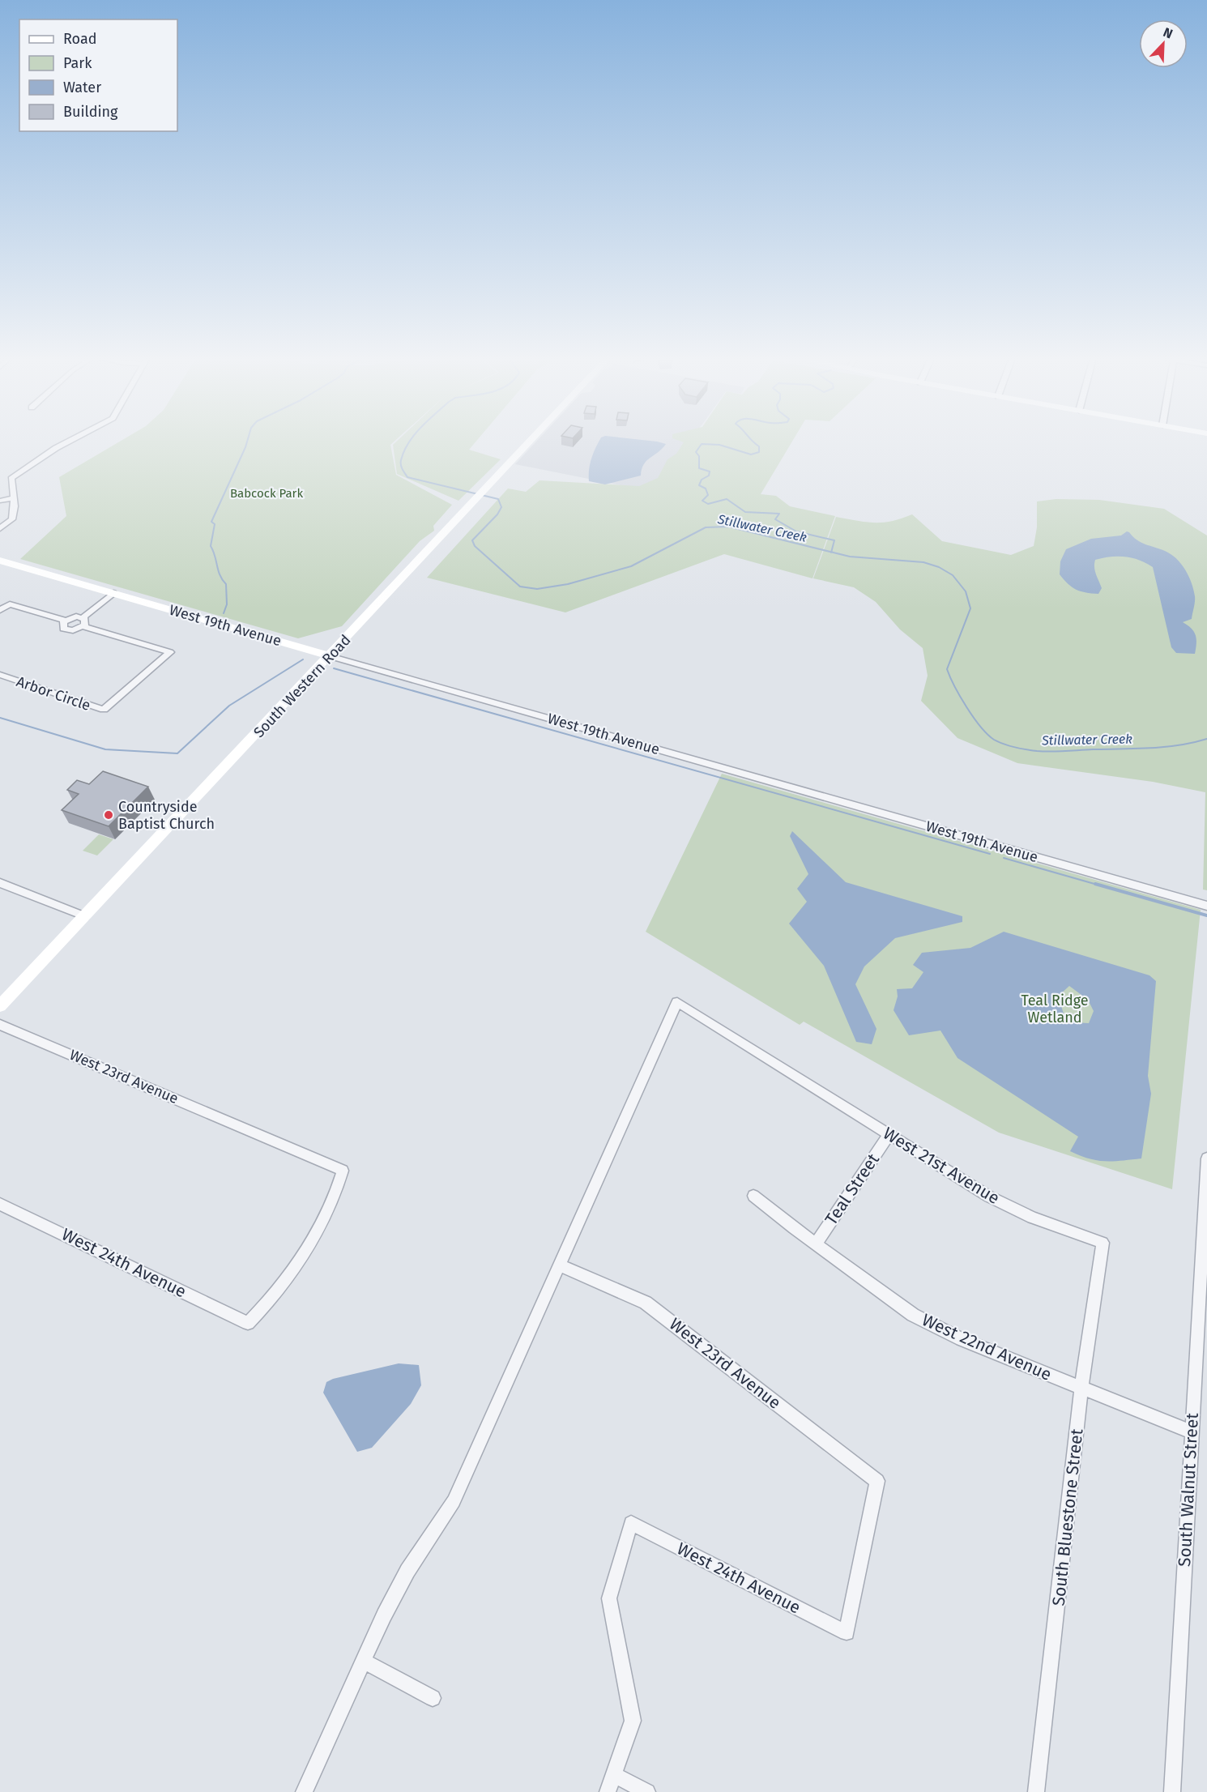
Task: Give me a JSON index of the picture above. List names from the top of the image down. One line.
{"streets":{"main road":["West 19th Avenue","South Western Road"],"street":["Arbor Circle","West 23rd Avenue","West 21st Avenue","Teal Street","West 24th Avenue","West 22nd Avenue","South Walnut Street","South Bluestone Street"]},"crossings":[["West 19th Avenue","South Western Road"],["West 23rd Avenue","West 21st Avenue"],["West 23rd Avenue","West 24th Avenue"],["West 21st Avenue","Teal Street"],["West 21st Avenue","South Bluestone Street"],["Teal Street","West 22nd Avenue"],["West 22nd Avenue","South Walnut Street"],["West 22nd Avenue","South Bluestone Street"]],"water":["Stillwater Creek"],"parks":["Babcock Park","Teal Ridge Wetland"],"places":["Countryside Baptist Church"],"legend":["Road","Park","Water","Building"],"north":"top right"}
